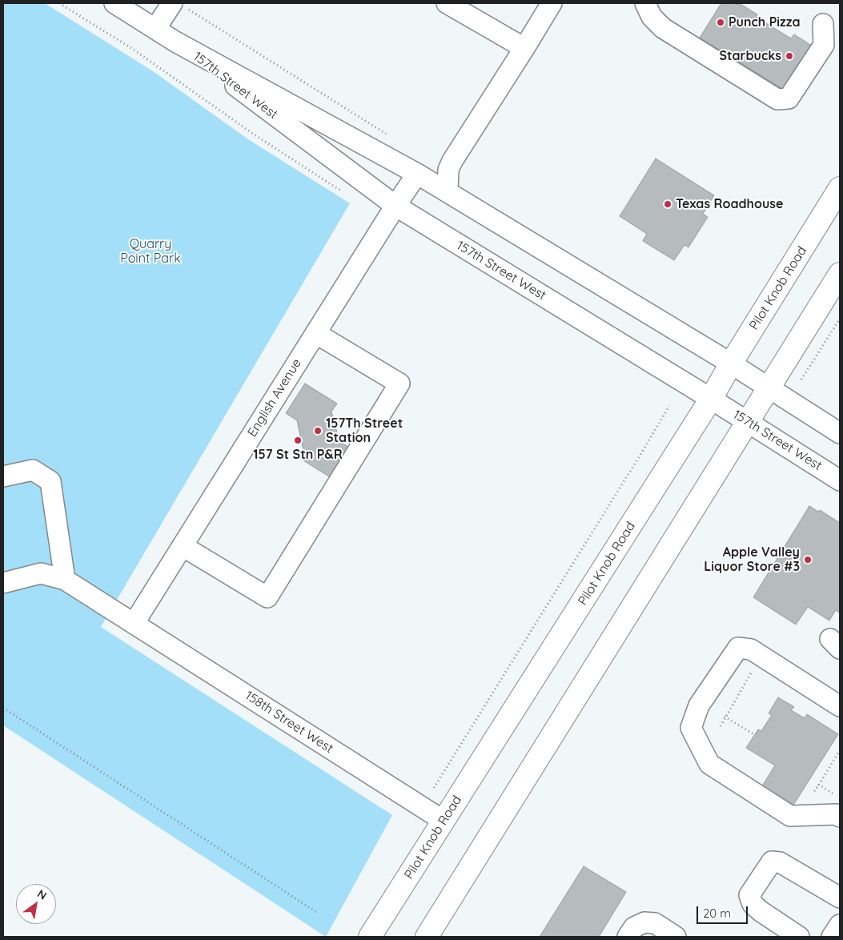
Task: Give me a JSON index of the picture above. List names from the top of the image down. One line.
{"streets":{"main road":["Pilot Knob Road"],"street":["157th Street West","English Avenue","158th Street West"]},"crossings":[["157th Street West","Pilot Knob Road"],["157th Street West","English Avenue"],["Pilot Knob Road","158th Street West"],["English Avenue","158th Street West"]],"parks":["Quarry Point Park"],"places":["Punch Pizza","Starbucks","Texas Roadhouse","157Th Street Station","157 St Stn P&R","Apple Valley Liquor Store #3"],"scale_bar":"20 m","north":"top right"}
